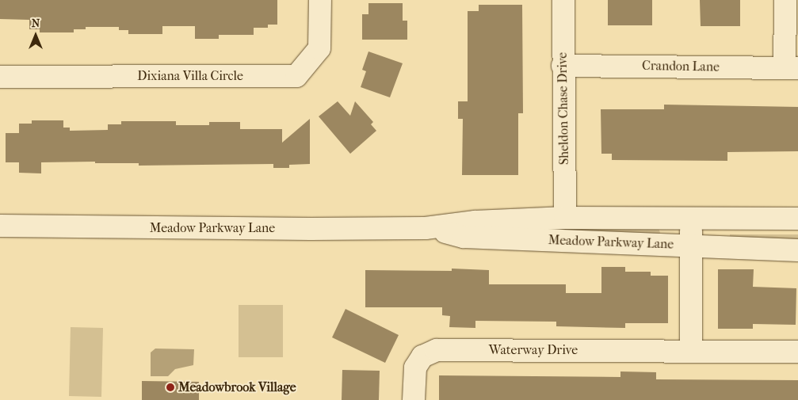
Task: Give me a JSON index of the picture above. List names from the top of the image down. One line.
{"streets":{"street":["Crandon Lane","Dixiana Villa Circle","Sheldon Chase Drive","Meadow Parkway Lane","Waterway Drive"]},"crossings":[["Crandon Lane","Sheldon Chase Drive"],["Sheldon Chase Drive","Meadow Parkway Lane"]],"places":["Meadowbrook Village"],"north":"top"}
